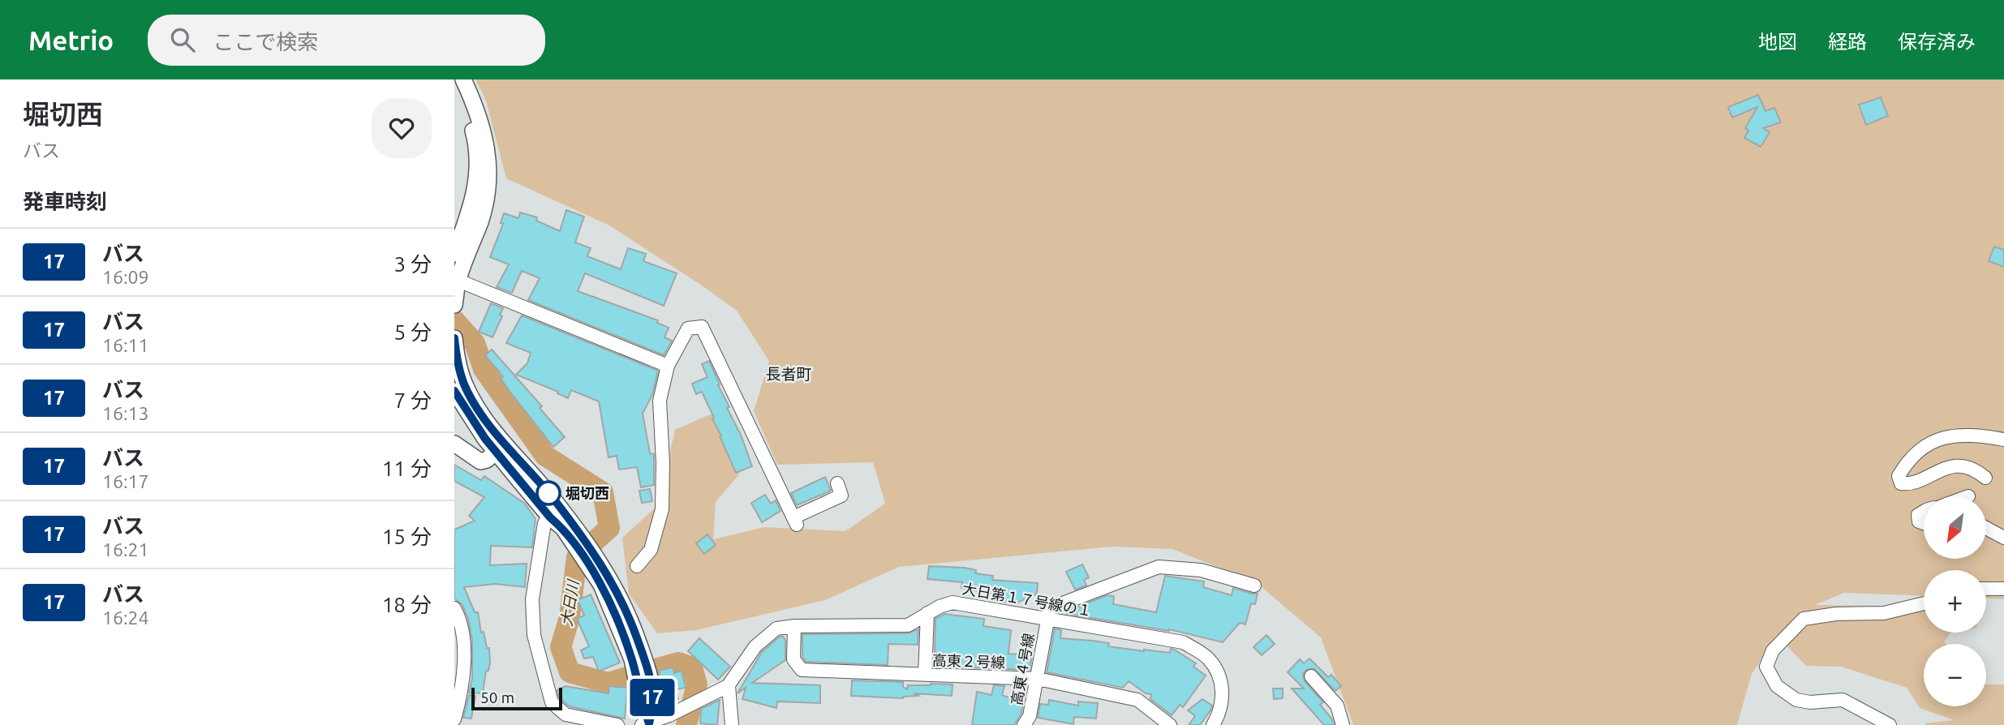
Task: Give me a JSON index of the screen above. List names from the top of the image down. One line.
{"streets":{"street":["大日第１７号線の１","高東２号線","高東４号線"]},"crossings":[["大日第１７号線の１","高東２号線"],["大日第１７号線の１","高東４号線"],["高東２号線","高東４号線"]],"districts":["長者町"],"water":["大日川"],"places":["堀切西"],"lines":["bus line 17"],"scale_bar":"50 m","north":"bottom left","page":{"header":"Metrio","search":"ここで検索","nav":["地図","経路","保存済み"],"heading":[["堀切西","バス"],"発車時刻"],"on_map":"17","list":[{"mark":"17","name":"バス","note":"16:09","value":"3 分"},{"mark":"17","name":"バス","note":"16:11","value":"5 分"},{"mark":"17","name":"バス","note":"16:13","value":"7 分"},{"mark":"17","name":"バス","note":"16:17","value":"11 分"},{"mark":"17","name":"バス","note":"16:21","value":"15 分"},{"mark":"17","name":"バス","note":"16:24","value":"18 分"}],"map_buttons":["+","−"],"scale":"50 m"}}
